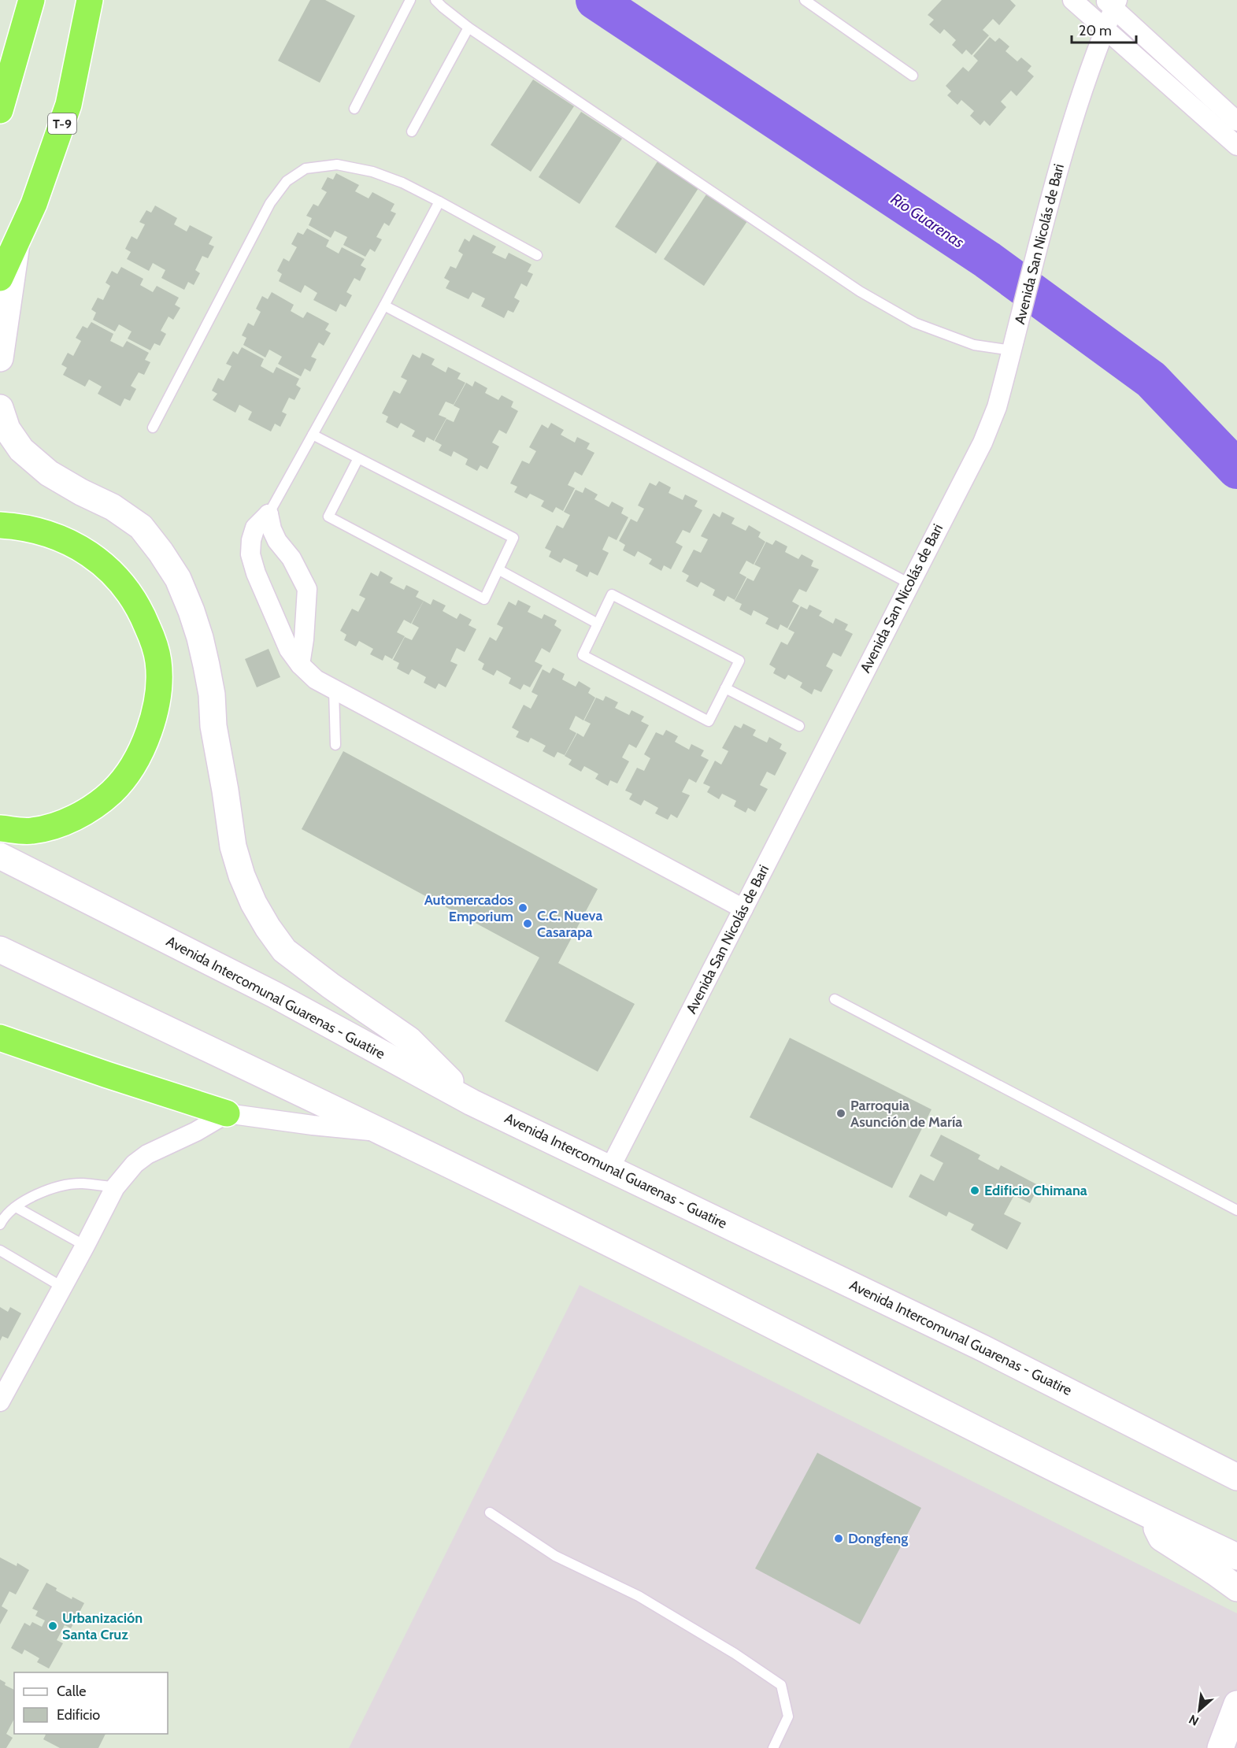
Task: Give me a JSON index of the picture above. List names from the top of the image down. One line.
{"streets":{"highway":["T-9"],"main road":["Avenida Intercomunal Guarenas - Guatire"],"street":["Avenida San Nicolás de Bari"]},"crossings":[["Avenida San Nicolás de Bari","Avenida Intercomunal Guarenas - Guatire"]],"water":["Río Guarenas"],"places":["Automercados Emporium","C.C. Nueva Casarapa","Parroquia Asunción de María","Edificio Chimana","Dongfeng","Urbanización Santa Cruz"],"legend":["Calle","Edificio"],"scale_bar":"20 m","north":"bottom left"}
